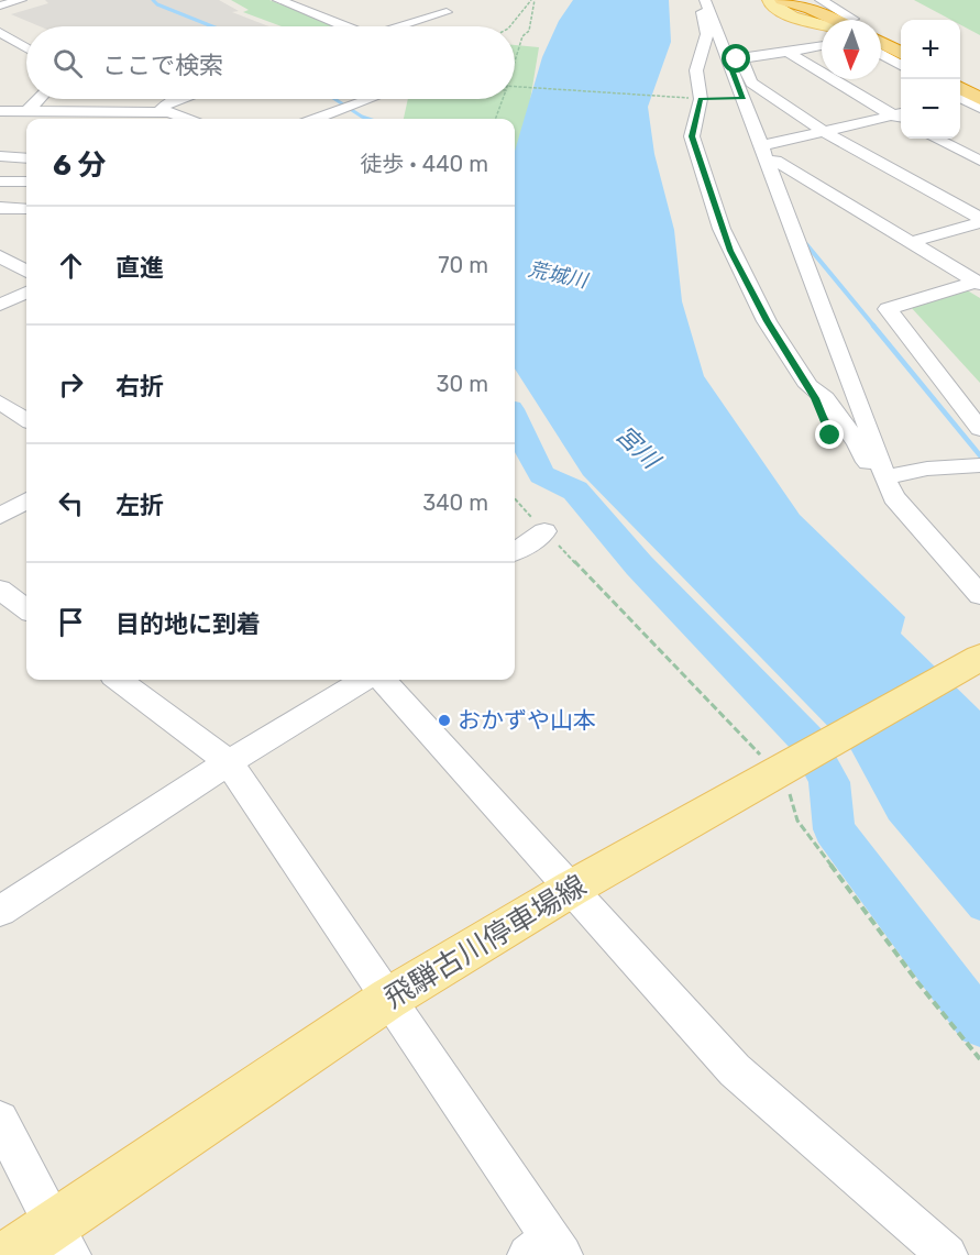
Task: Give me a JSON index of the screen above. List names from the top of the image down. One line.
{"streets":{"main road":["飛騨古川停車場線"]},"water":["荒城川","宮川"],"places":["おかずや山本"],"north":"bottom","page":{"map_buttons":["+","−"],"search":"ここで検索","heading":["6 分","徒歩 · 440 m"],"list":[["直進","70 m"],["右折","30 m"],["左折","340 m"],"目的地に到着"]}}
